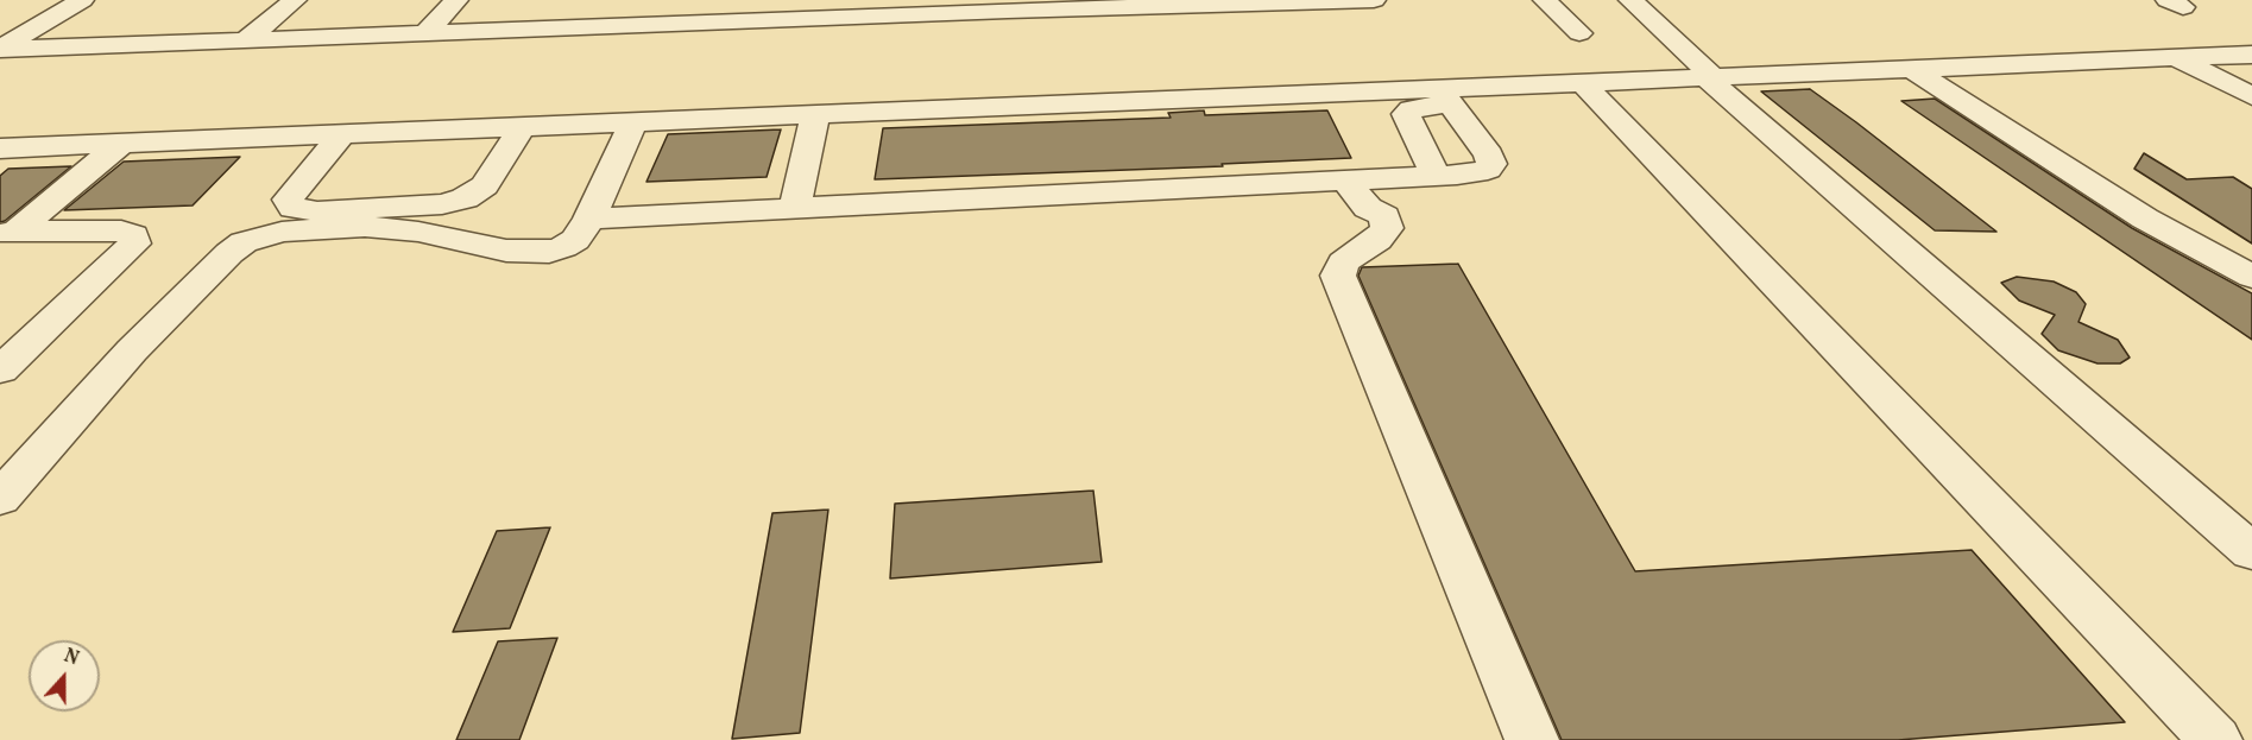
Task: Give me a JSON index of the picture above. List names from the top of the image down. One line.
{"north":"top"}
